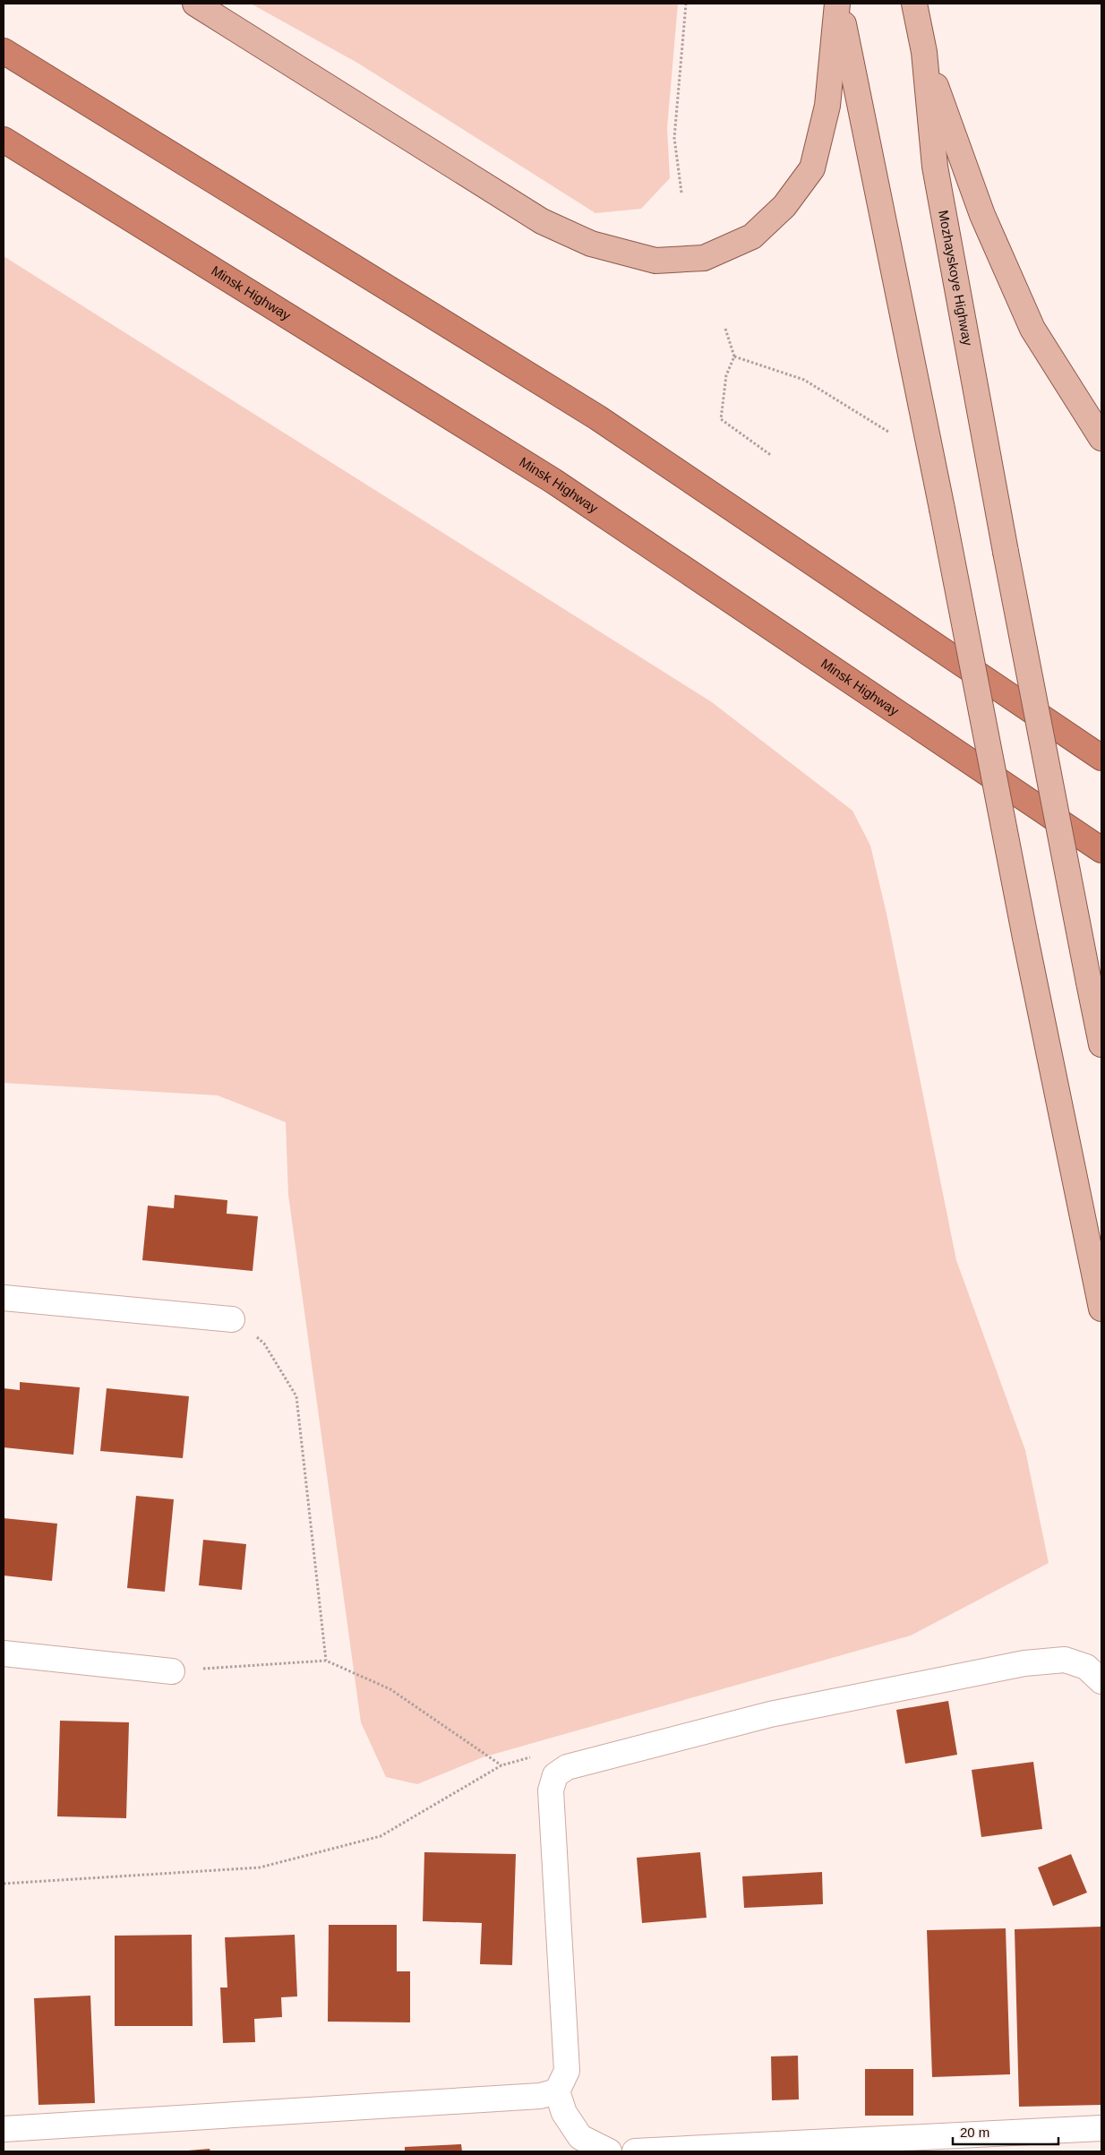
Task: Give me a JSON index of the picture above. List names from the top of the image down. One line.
{"streets":{"highway":["Minsk Highway"],"main road":["Mozhayskoye Highway"]},"scale_bar":"20 m"}
